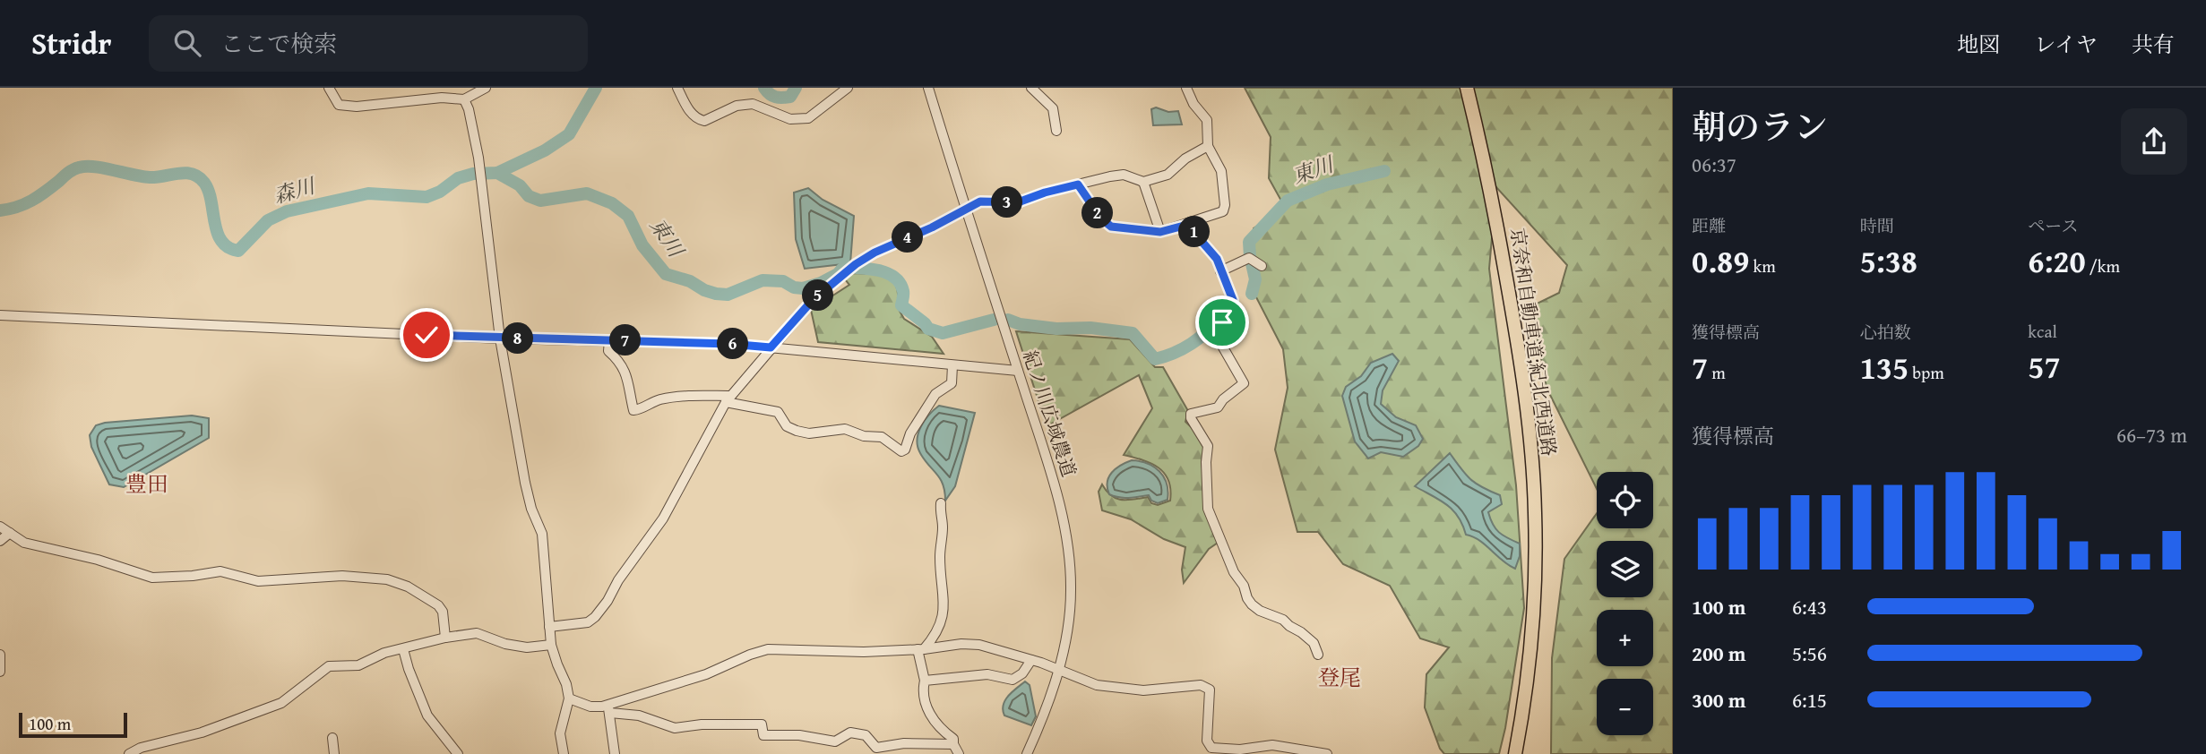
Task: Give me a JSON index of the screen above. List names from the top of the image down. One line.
{"streets":{"highway":["京奈和自動車道;紀北西道路"],"street":["紀ノ川広域農道"]},"districts":["豊田","登尾"],"water":["東川","森川"],"scale_bar":"100 m","page":{"header":"Stridr","search":"ここで検索","nav":["地図","レイヤ","共有"],"heading":["朝のラン","06:37"],"pins":["3","2","1","4","5","8","7","6"],"stats":[["距離","0.89 km"],["時間","5:38"],["ペース","6:20 /km"],["獲得標高","7 m"],["心拍数","135 bpm"],["kcal","57"]],"chart":["獲得標高","66–73 m"],"map_buttons":["+","−"],"list":[{"name":"100 m","note":"6:43"},{"name":"200 m","note":"5:56"},{"name":"300 m","note":"6:15"}],"scale":"100 m"}}
